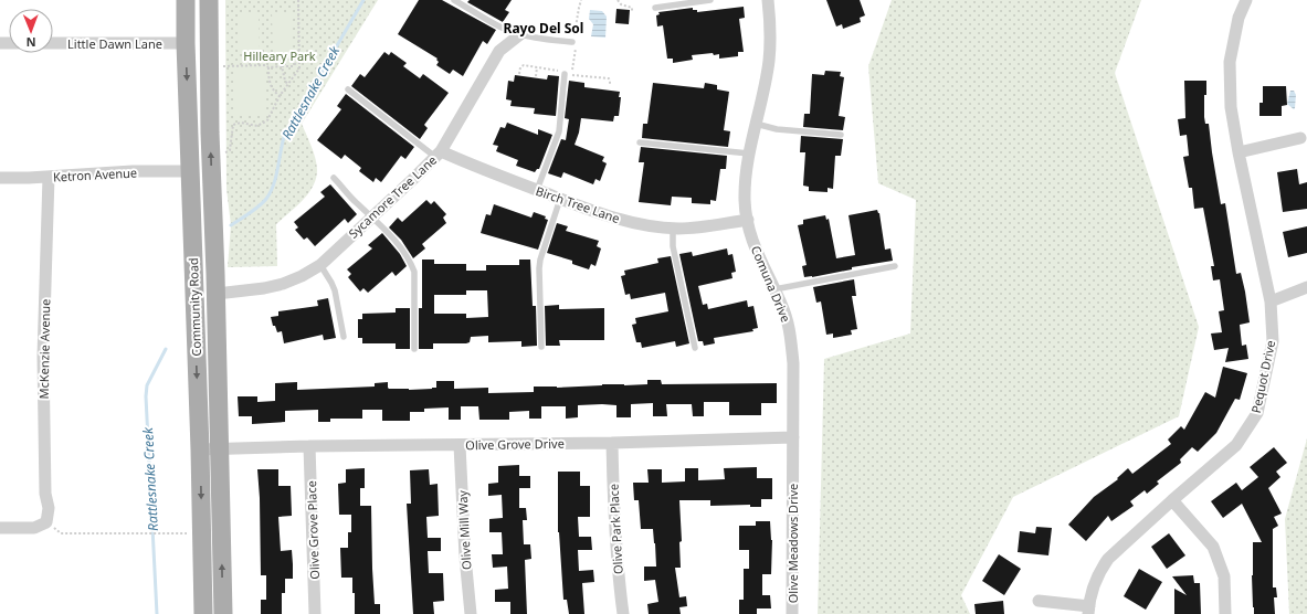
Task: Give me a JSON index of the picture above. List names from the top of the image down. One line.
{"streets":{"main road":["Community Road"],"street":["Little Dawn Lane","Ketron Avenue","Sycamore Tree Lane","Birch Tree Lane","Comuna Drive","McKenzie Avenue","Pequot Drive","Olive Grove Drive","Olive Park Place","Olive Grove Place","Olive Mill Way","Olive Meadows Drive"]},"crossings":[["Little Dawn Lane","Community Road"],["Ketron Avenue","Community Road"],["Ketron Avenue","McKenzie Avenue"],["Sycamore Tree Lane","Birch Tree Lane"],["Sycamore Tree Lane","Community Road"],["Birch Tree Lane","Comuna Drive"],["Comuna Drive","Olive Grove Drive"],["Comuna Drive","Olive Meadows Drive"],["Community Road","Olive Grove Drive"],["Olive Grove Drive","Olive Park Place"],["Olive Grove Drive","Olive Grove Place"],["Olive Grove Drive","Olive Mill Way"],["Olive Grove Drive","Olive Meadows Drive"]],"districts":["Rayo Del Sol"],"water":["Rattlesnake Creek"],"parks":["Hilleary Park"],"north":"bottom"}
